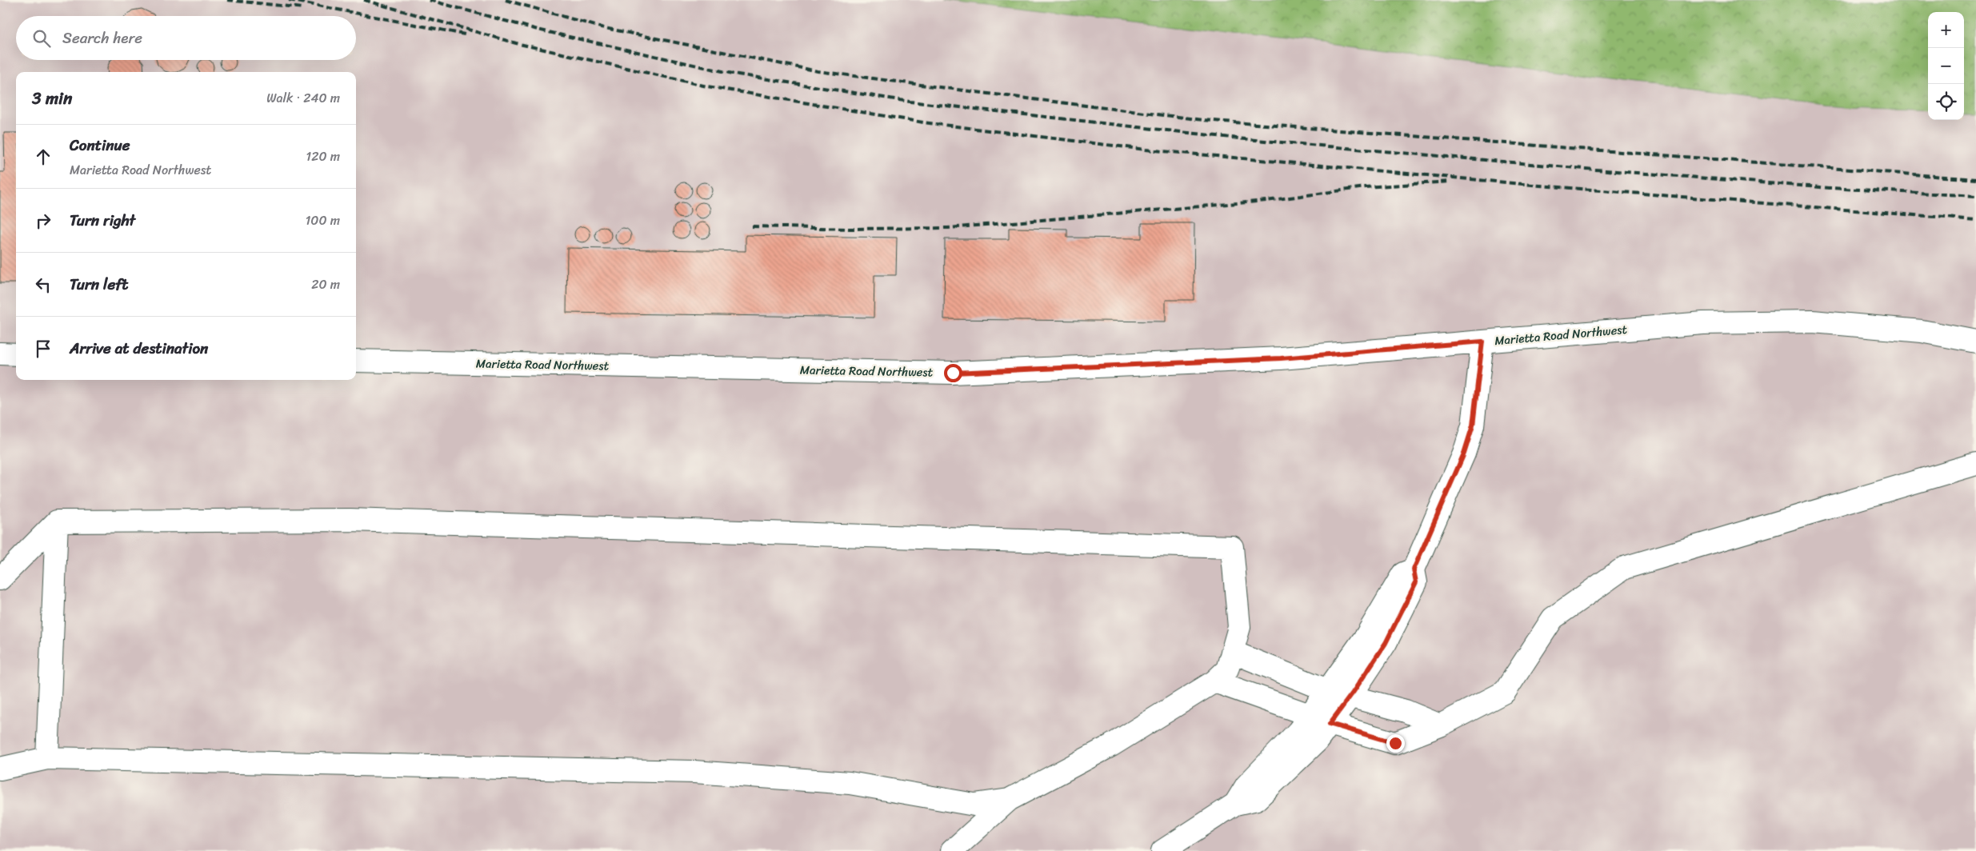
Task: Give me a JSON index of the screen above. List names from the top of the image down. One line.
{"streets":{"street":["Marietta Road Northwest"]},"page":{"map_buttons":["+","−"],"search":"Search here","heading":["3 min","Walk · 240 m"],"list":[["Continue","Marietta Road Northwest","120 m"],["Turn right","100 m"],["Turn left","20 m"],"Arrive at destination"]}}
